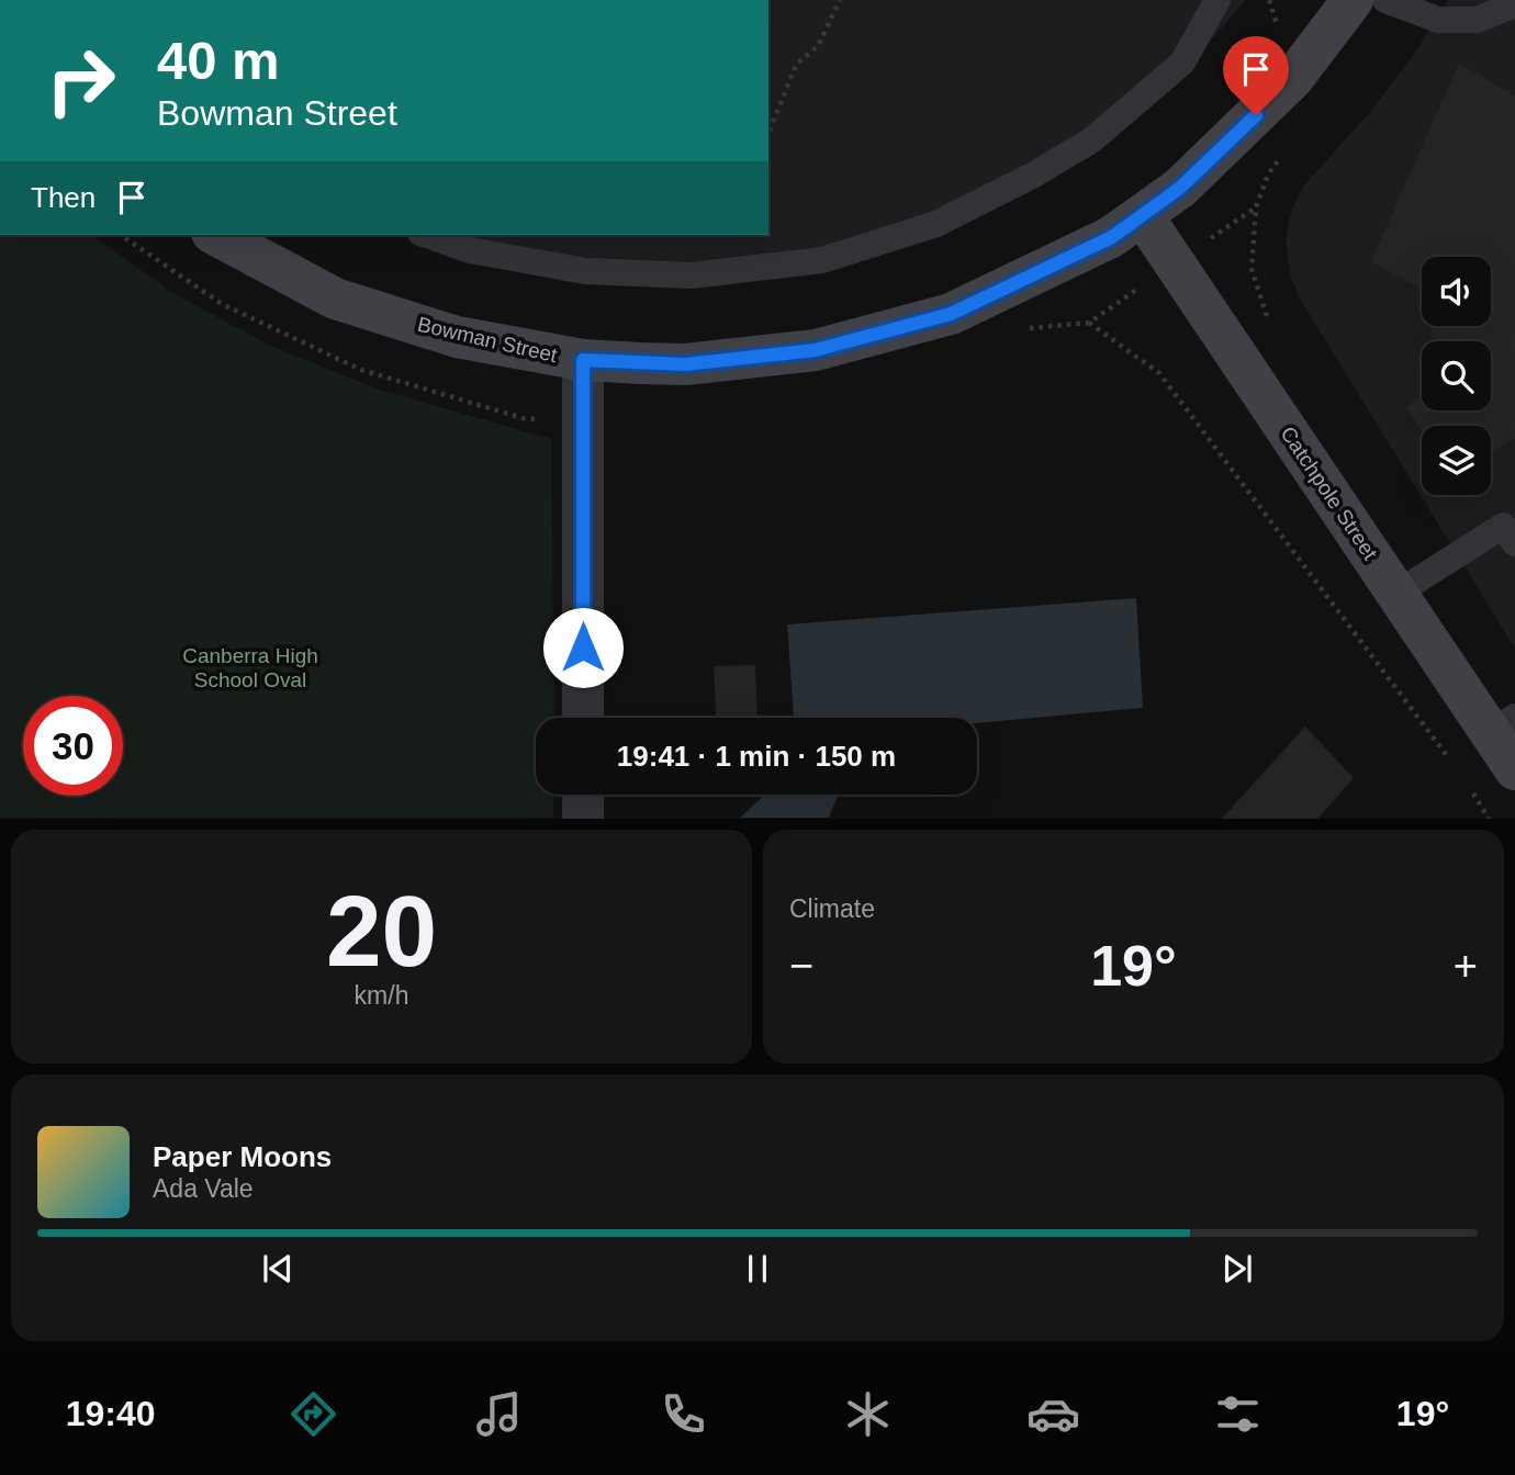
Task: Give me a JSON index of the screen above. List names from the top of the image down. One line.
{"streets":{"street":["Bowman Street","Catchpole Street"]},"crossings":[["Bowman Street","Catchpole Street"]],"parks":["Canberra High School Oval"],"page":{"turn":["40 m","Bowman Street"],"then":"Then","limit":"30","trip":"19:41 · 1 min · 150 m","tile":[["20","km/h"],"Climate"],"heat":["−","19°","+"],"song":["Paper Moons","Ada Vale"],"tabs":["19:40","19°"]}}
